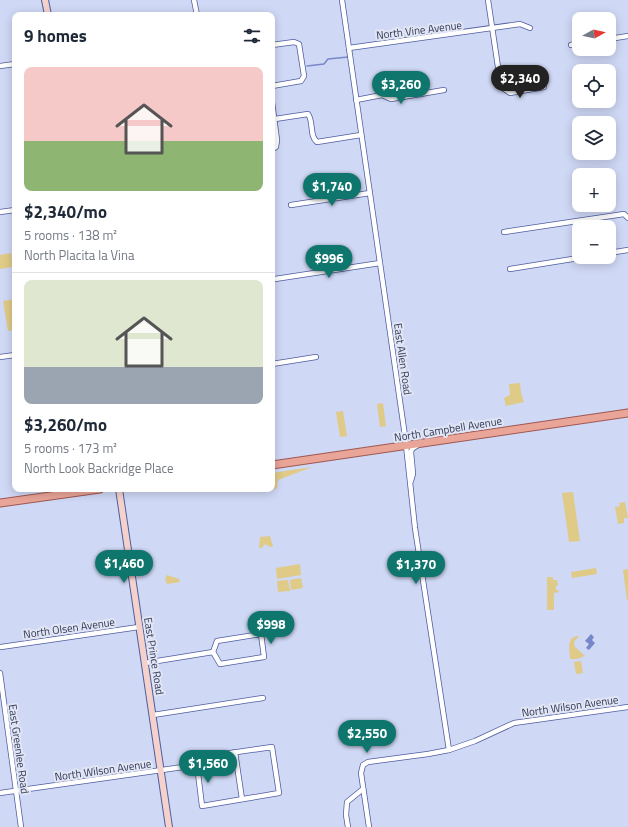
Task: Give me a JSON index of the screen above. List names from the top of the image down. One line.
{"streets":{"main road":["North Campbell Avenue","East Prince Road"],"street":["North Vine Avenue","East Allen Road","North Olsen Avenue","North Wilson Avenue","East Greenlee Road"]},"crossings":[["North Vine Avenue","East Allen Road"],["East Allen Road","North Campbell Avenue"],["East Allen Road","North Wilson Avenue"],["North Olsen Avenue","East Prince Road"],["East Prince Road","North Wilson Avenue"],["North Wilson Avenue","East Greenlee Road"]],"north":"right","page":{"map_buttons":["+","−"],"heading":"9 homes","list":[{"name":"$2,340/mo","note":"5 rooms · 138 m² · North Placita la Vina"},{"name":"$3,260/mo","note":"5 rooms · 173 m² · North Look Backridge Place"}],"price":["$2,340","$3,260","$1,740","$996","$1,460","$1,370","$998","$2,550","$1,560"]}}
